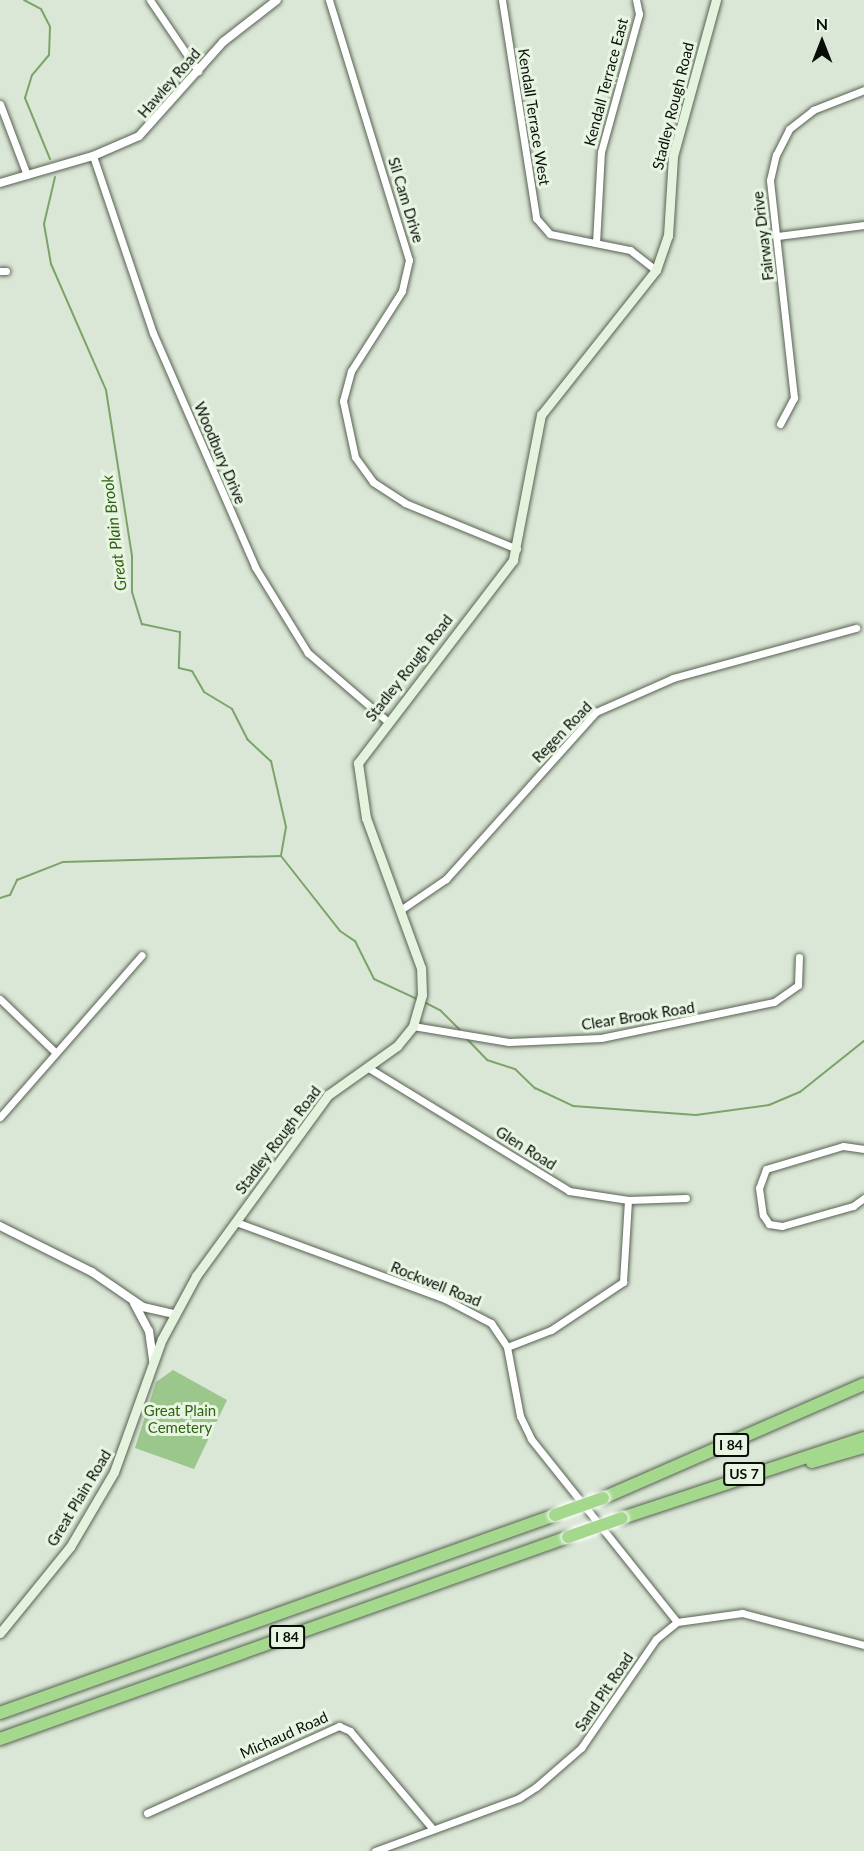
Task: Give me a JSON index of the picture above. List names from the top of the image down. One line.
{"streets":{"highway":["I 84","US 7"],"main road":["Stadley Rough Road","Great Plain Road"],"street":["Kendall Terrace East","Hawley Road","Kendall Terrace West","Sil Cam Drive","Fairway Drive","Woodbury Drive","Regen Road","Clear Brook Road","Glen Road","Rockwell Road","Sand Pit Road","Michaud Road"]},"crossings":[["Kendall Terrace East","Kendall Terrace West"],["Hawley Road","Woodbury Drive"],["Stadley Rough Road","Sil Cam Drive"],["Stadley Rough Road","Woodbury Drive"],["Stadley Rough Road","Regen Road"],["Stadley Rough Road","Clear Brook Road"],["Stadley Rough Road","Glen Road"],["Stadley Rough Road","Rockwell Road"],["Stadley Rough Road","Great Plain Road"],["Rockwell Road","Sand Pit Road"],["I 84","US 7"],["Sand Pit Road","Michaud Road"]],"water":["Great Plain Brook"],"parks":["Great Plain Cemetery"],"north":"top"}
